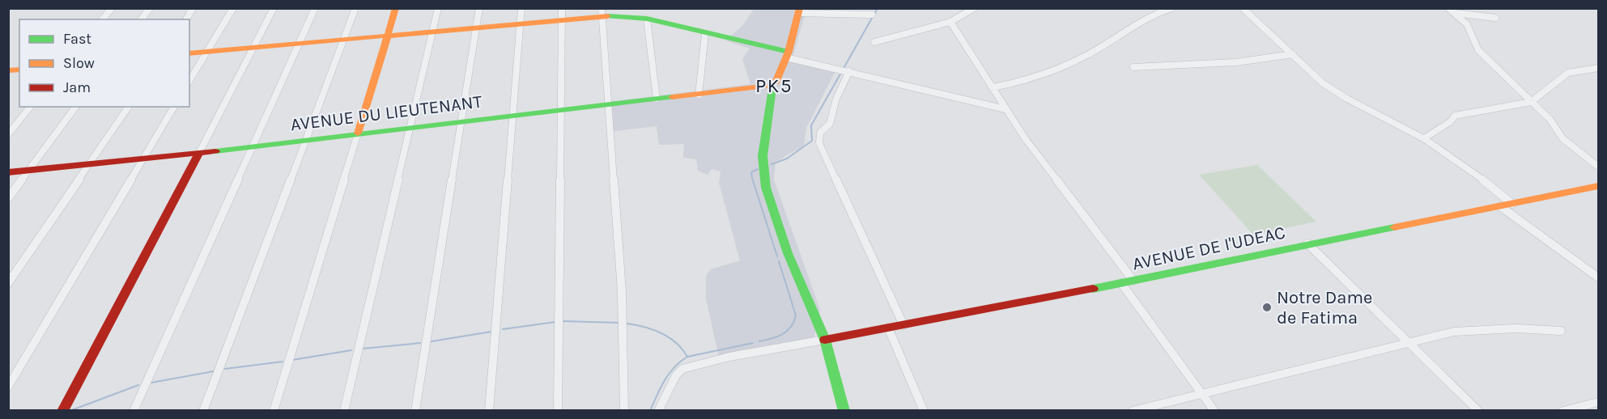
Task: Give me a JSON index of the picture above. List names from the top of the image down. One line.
{"streets":{"main road":["AVENUE DU LIEUTENANT","AVENUE DE I'UDEAC"]},"districts":["PK5"],"places":["Notre Dame de Fatima"],"legend":["Fast","Slow","Jam"]}
